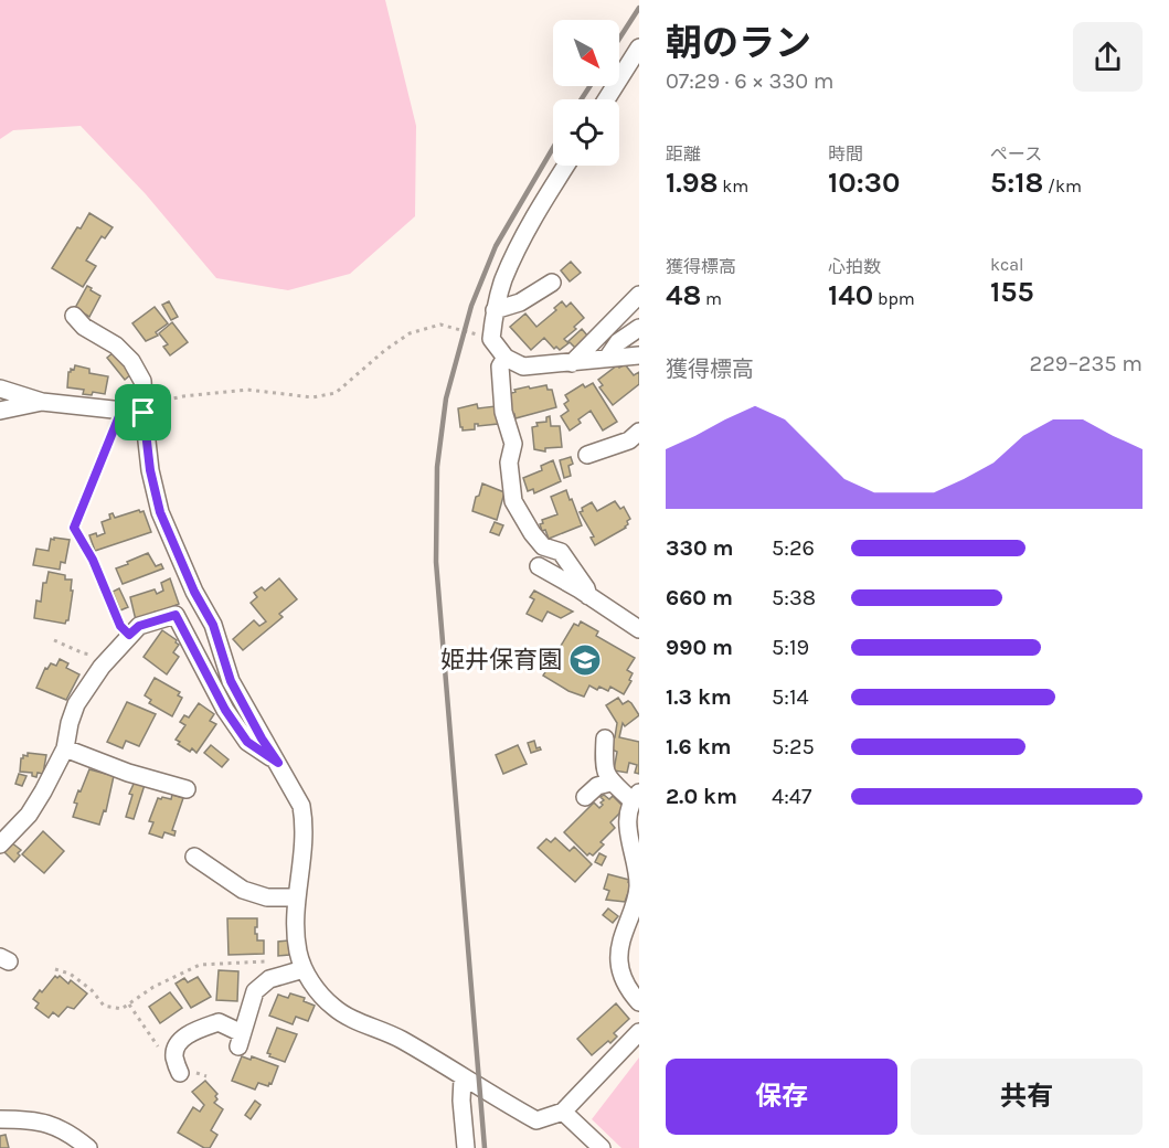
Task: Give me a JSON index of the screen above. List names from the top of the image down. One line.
{"places":{"school or university":["姫井保育園"]},"north":"bottom right","page":{"heading":["朝のラン","07:29 · 6 × 330 m"],"stats":[["距離","1.98 km"],["時間","10:30"],["ペース","5:18 /km"],["獲得標高","48 m"],["心拍数","140 bpm"],["kcal","155"]],"chart":["獲得標高","229–235 m"],"list":[{"name":"330 m","note":"5:26"},{"name":"660 m","note":"5:38"},{"name":"990 m","note":"5:19"},{"name":"1.3 km","note":"5:14"},{"name":"1.6 km","note":"5:25"},{"name":"2.0 km","note":"4:47"}],"buttons":["保存","共有"]}}
